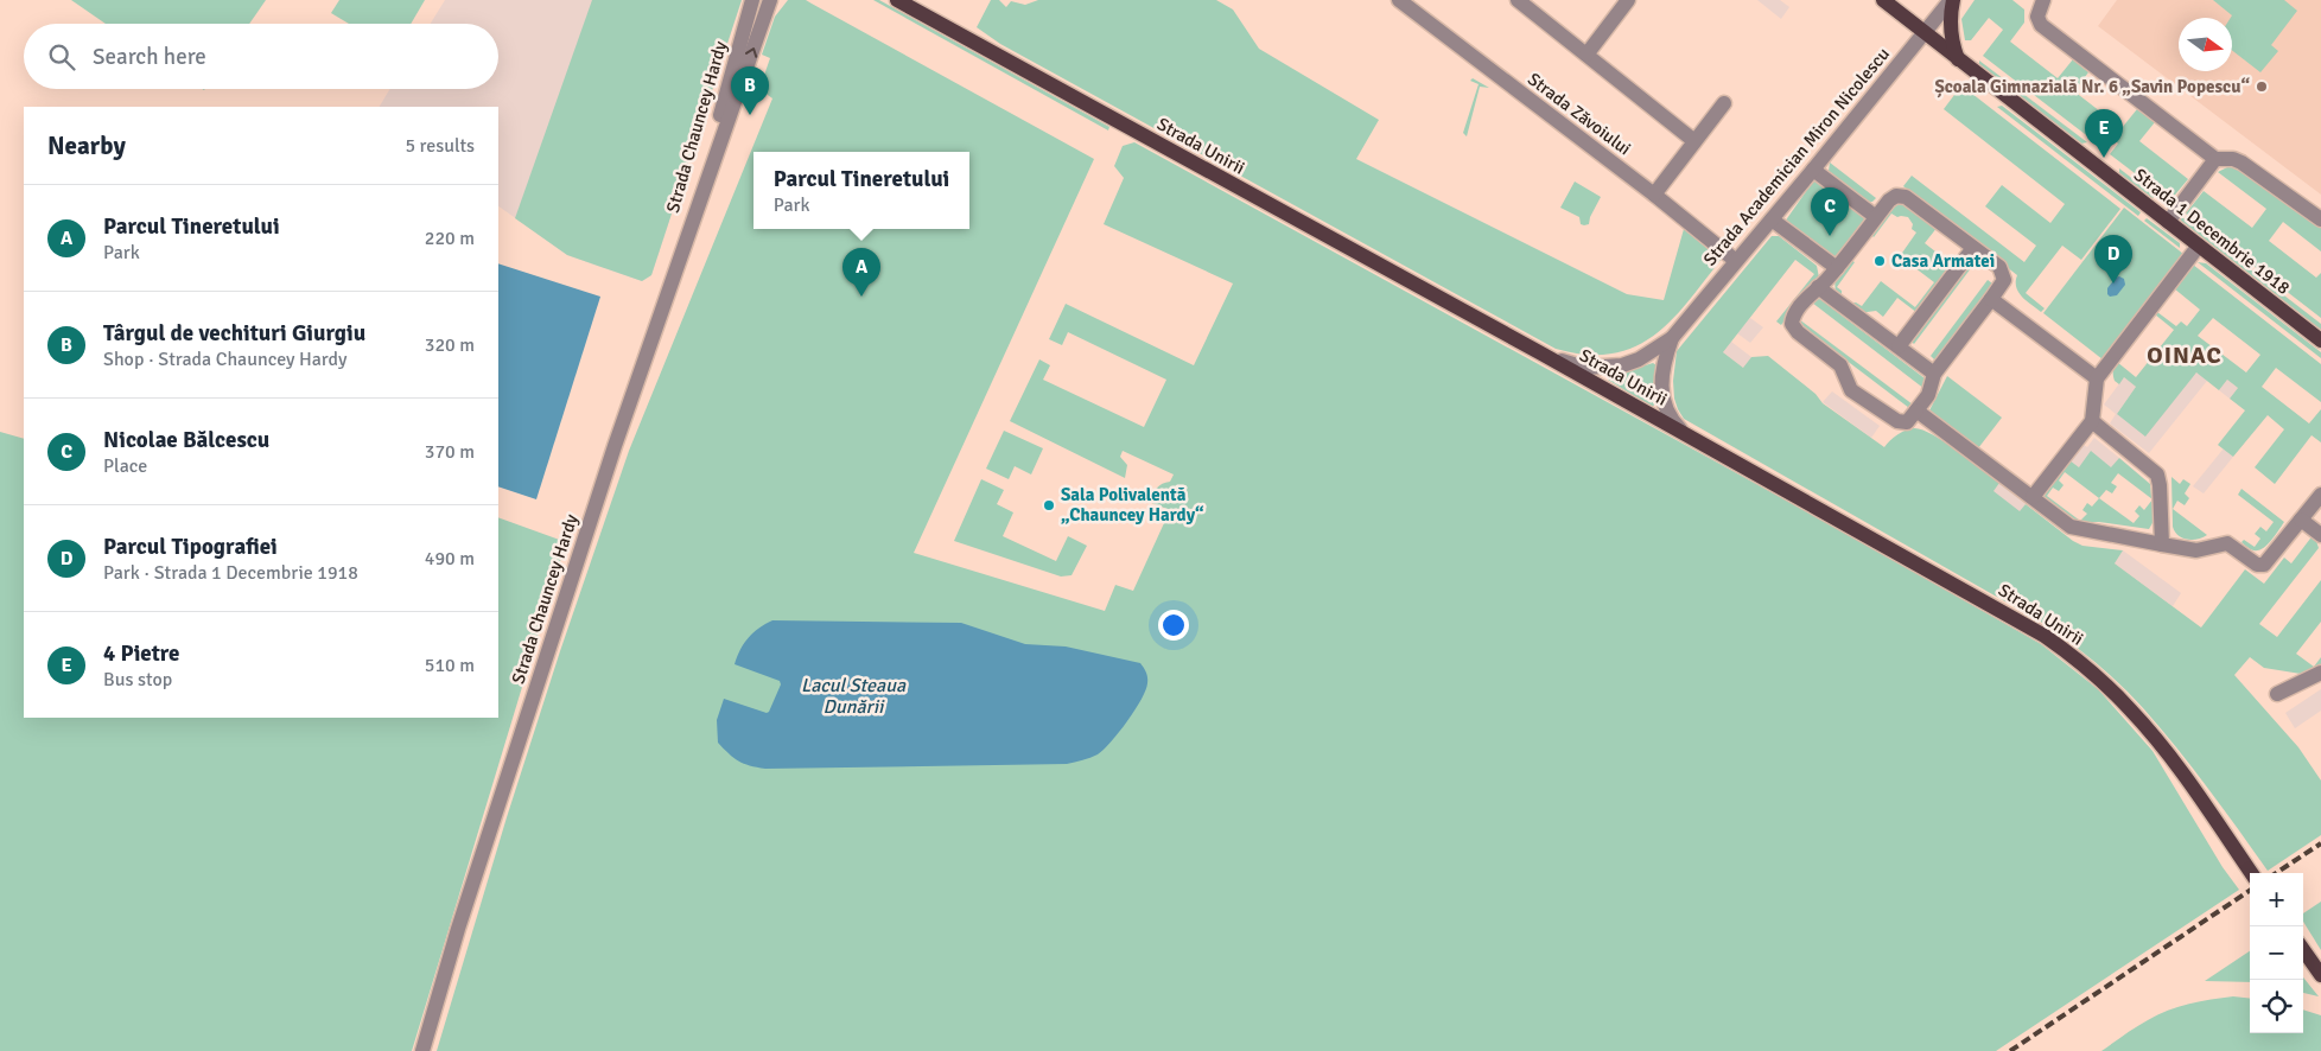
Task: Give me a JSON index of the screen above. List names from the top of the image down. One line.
{"streets":{"main road":["Strada Unirii","Strada 1 Decembrie 1918"],"street":["Strada Zăvoiului","Strada Chauncey Hardy","Strada Academician Miron Nicolescu"]},"crossings":[["Strada Zăvoiului","Strada Academician Miron Nicolescu"],["Strada Unirii","Strada Academician Miron Nicolescu"],["Strada Academician Miron Nicolescu","Strada 1 Decembrie 1918"]],"districts":["OINAC"],"water":["Lacul Steaua Dunării"],"places":["Școala Gimnazială Nr. 6 „Savin Popescu“","Casa Armatei","Sala Polivalentă „Chauncey Hardy“"],"north":"right","page":{"search":"Search here","pins":["B","E","C","D","A"],"heading":["Nearby","5 results"],"popup":["Parcul Tineretului","Park"],"list":[{"mark":"A","name":"Parcul Tineretului","note":"Park","value":"220 m"},{"mark":"B","name":"Târgul de vechituri Giurgiu","note":"Shop · Strada Chauncey Hardy","value":"320 m"},{"mark":"C","name":"Nicolae Bălcescu","note":"Place","value":"370 m"},{"mark":"D","name":"Parcul Tipografiei","note":"Park · Strada 1 Decembrie 1918","value":"490 m"},{"mark":"E","name":"4 Pietre","note":"Bus stop","value":"510 m"}],"map_buttons":["+","−"]}}
